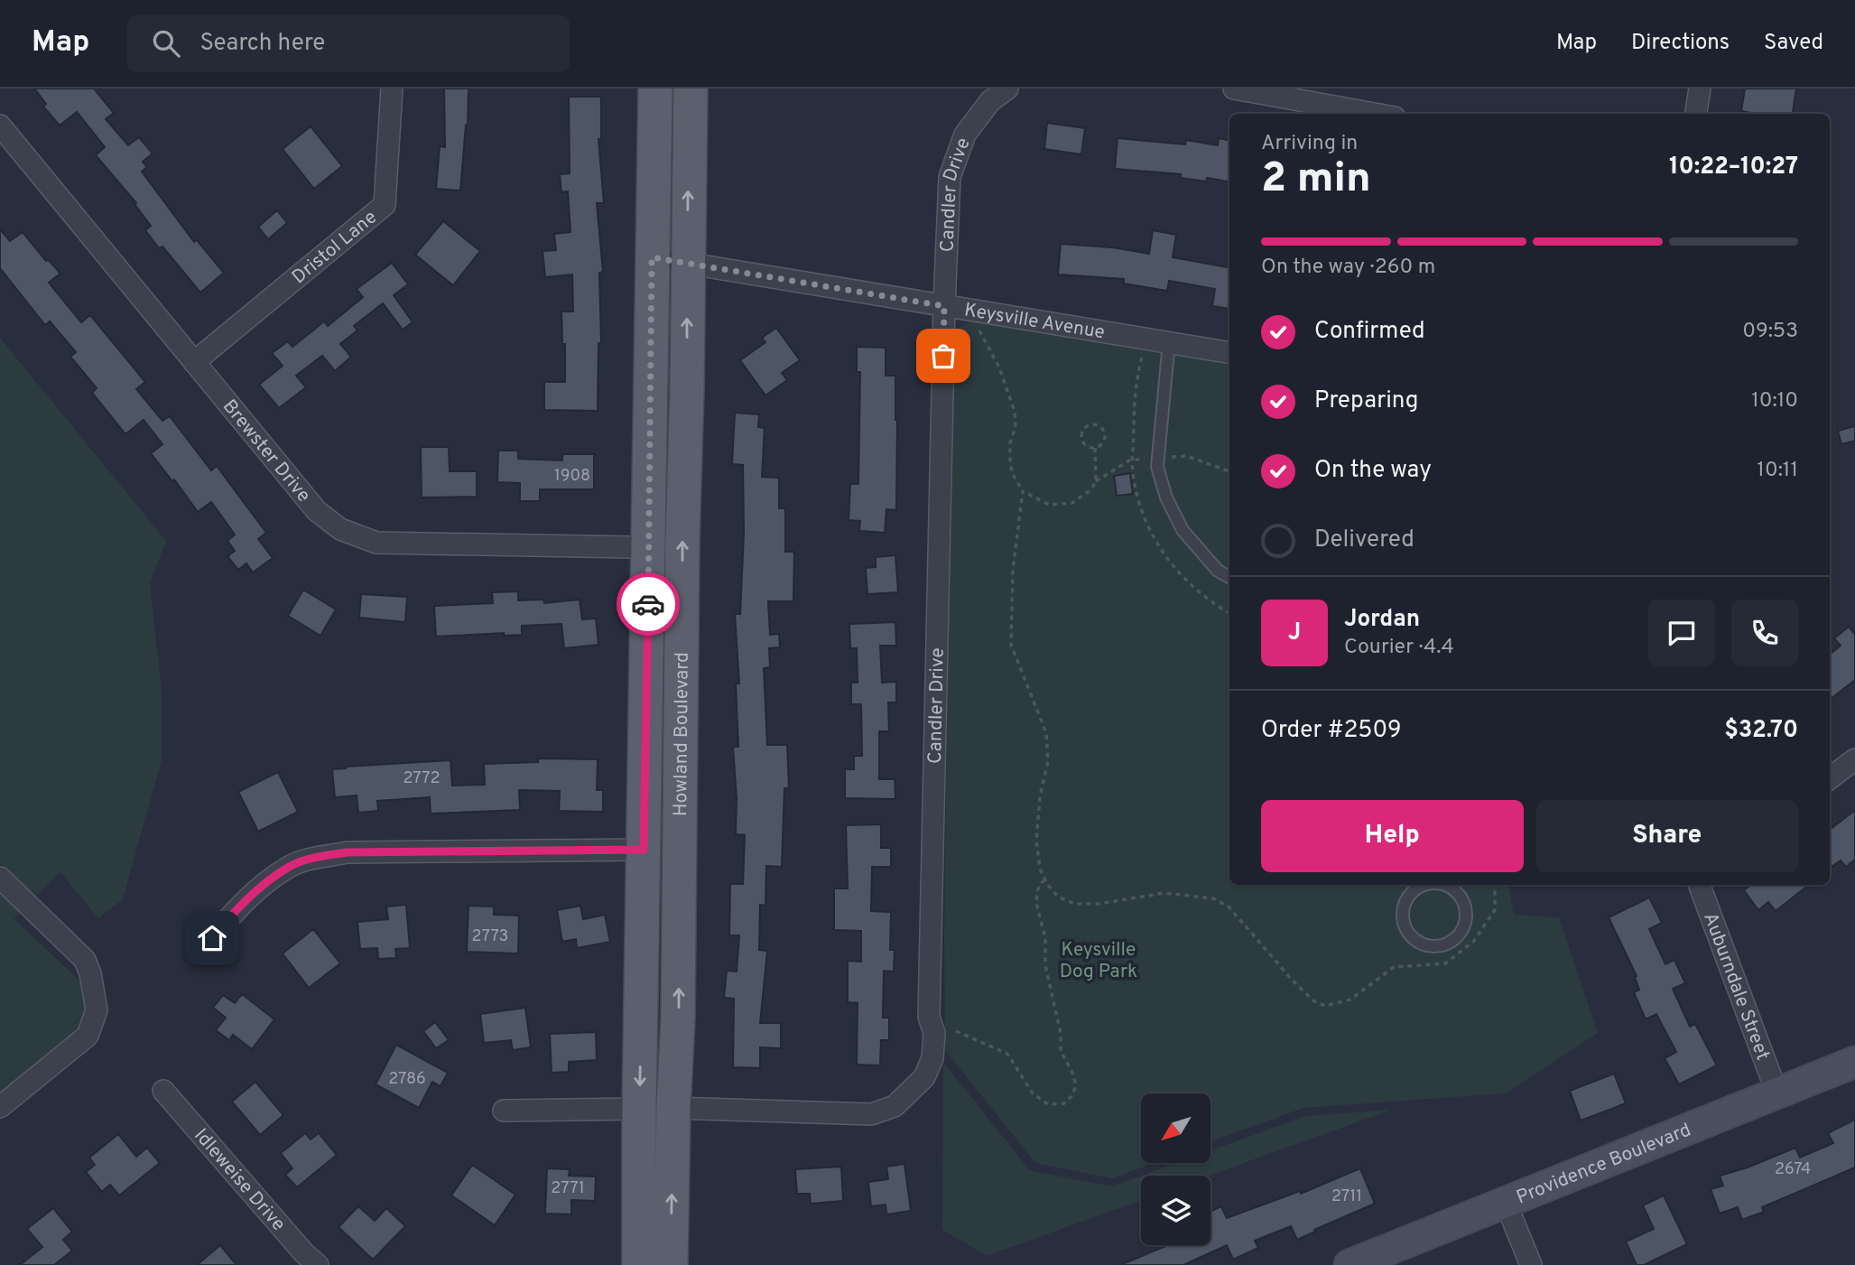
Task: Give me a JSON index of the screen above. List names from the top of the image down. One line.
{"streets":{"main road":["Howland Boulevard","Providence Boulevard"],"street":["Candler Drive","Dristol Lane","Keysville Avenue","Brewster Drive","Auburndale Street","Idleweise Drive"]},"crossings":[["Candler Drive","Keysville Avenue"],["Candler Drive","Howland Boulevard"],["Dristol Lane","Brewster Drive"],["Keysville Avenue","Howland Boulevard"],["Brewster Drive","Howland Boulevard"],["Auburndale Street","Providence Boulevard"]],"parks":["Keysville Dog Park"],"house_numbers":["1908","2772","2773","2786","2674","2771","2711"],"north":"bottom left","page":{"header":"Map","search":"Search here","nav":["Map","Directions","Saved"],"heading":["2 min","Arriving in","10:22–10:27"],"panel":["Jordan","Courier · 4.4","Order #2509","$32.70"],"bar":"On the way · 260 m","list":[["Confirmed","09:53"],["Preparing","10:10"],["On the way","10:11"],"Delivered"],"round":"J","buttons":["Help","Share"]}}
